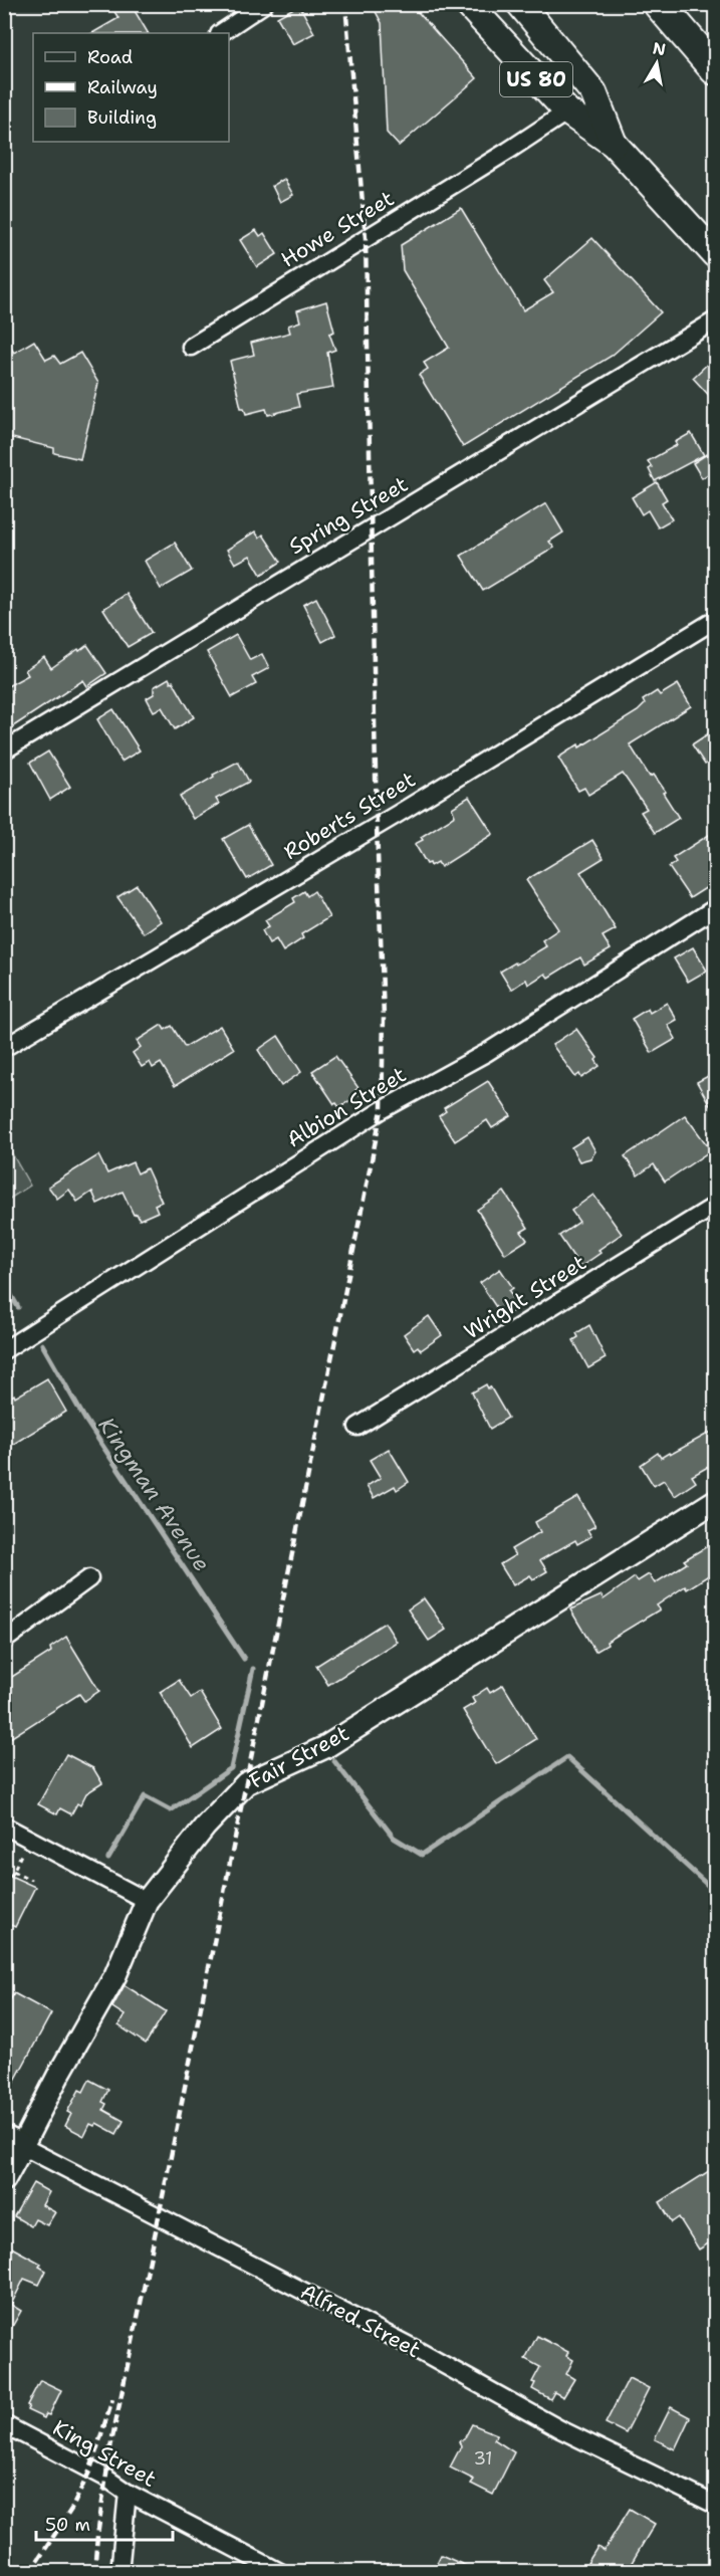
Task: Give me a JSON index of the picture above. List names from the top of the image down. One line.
{"streets":{"main road":["US 80","Fair Street"],"street":["Howe Street","Spring Street","Roberts Street","Albion Street","Wright Street","Alfred Street","King Street"]},"crossings":[["US 80","Howe Street"],["Fair Street","Alfred Street"]],"water":["Kingman Avenue"],"house_numbers":["31"],"legend":["Road","Railway","Building"],"scale_bar":"50 m","north":"top"}
